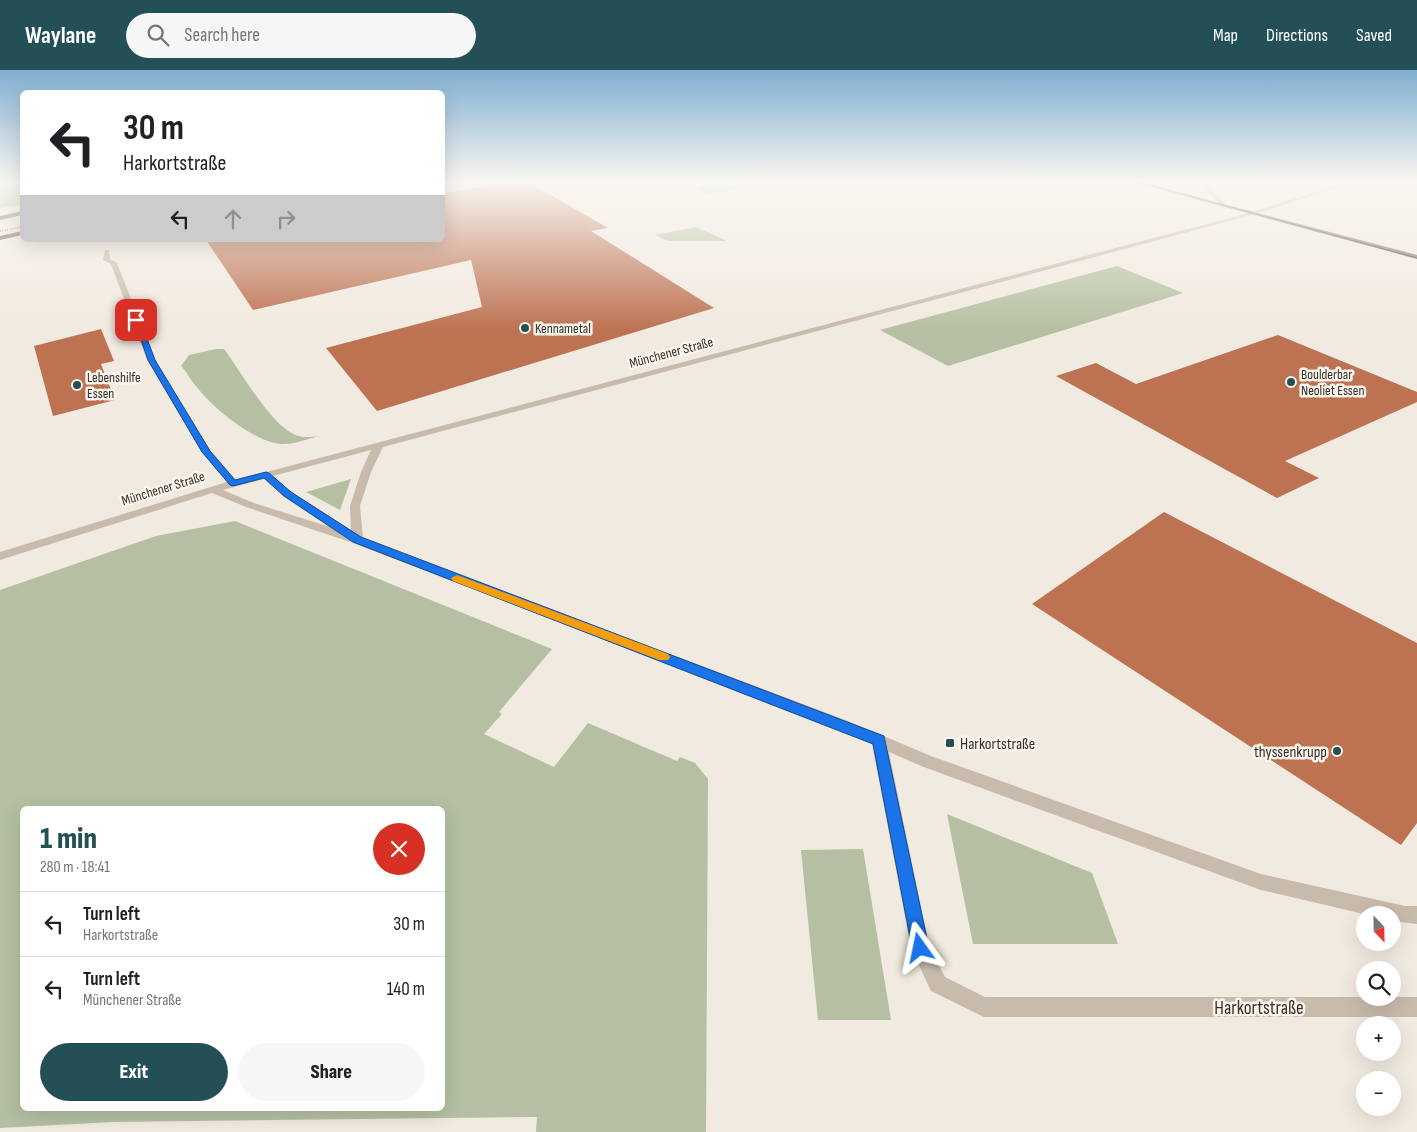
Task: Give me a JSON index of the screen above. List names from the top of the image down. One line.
{"streets":{"street":["Münchener Straße","Harkortstraße"]},"places":{"other":["Kennametal","Boulderbar Neoliet Essen","Lebenshilfe Essen","thyssenkrupp"],"transit":["Harkortstraße"]},"north":"bottom","page":{"header":"Waylane","search":"Search here","nav":["Map","Directions","Saved"],"turn":["30 m","Harkortstraße"],"heading":["1 min","280 m · 18:41"],"list":[{"name":"Turn left","note":"Harkortstraße","value":"30 m"},{"name":"Turn left","note":"Münchener Straße","value":"140 m"}],"map_buttons":["+","−"],"buttons":["Exit","Share"]}}
